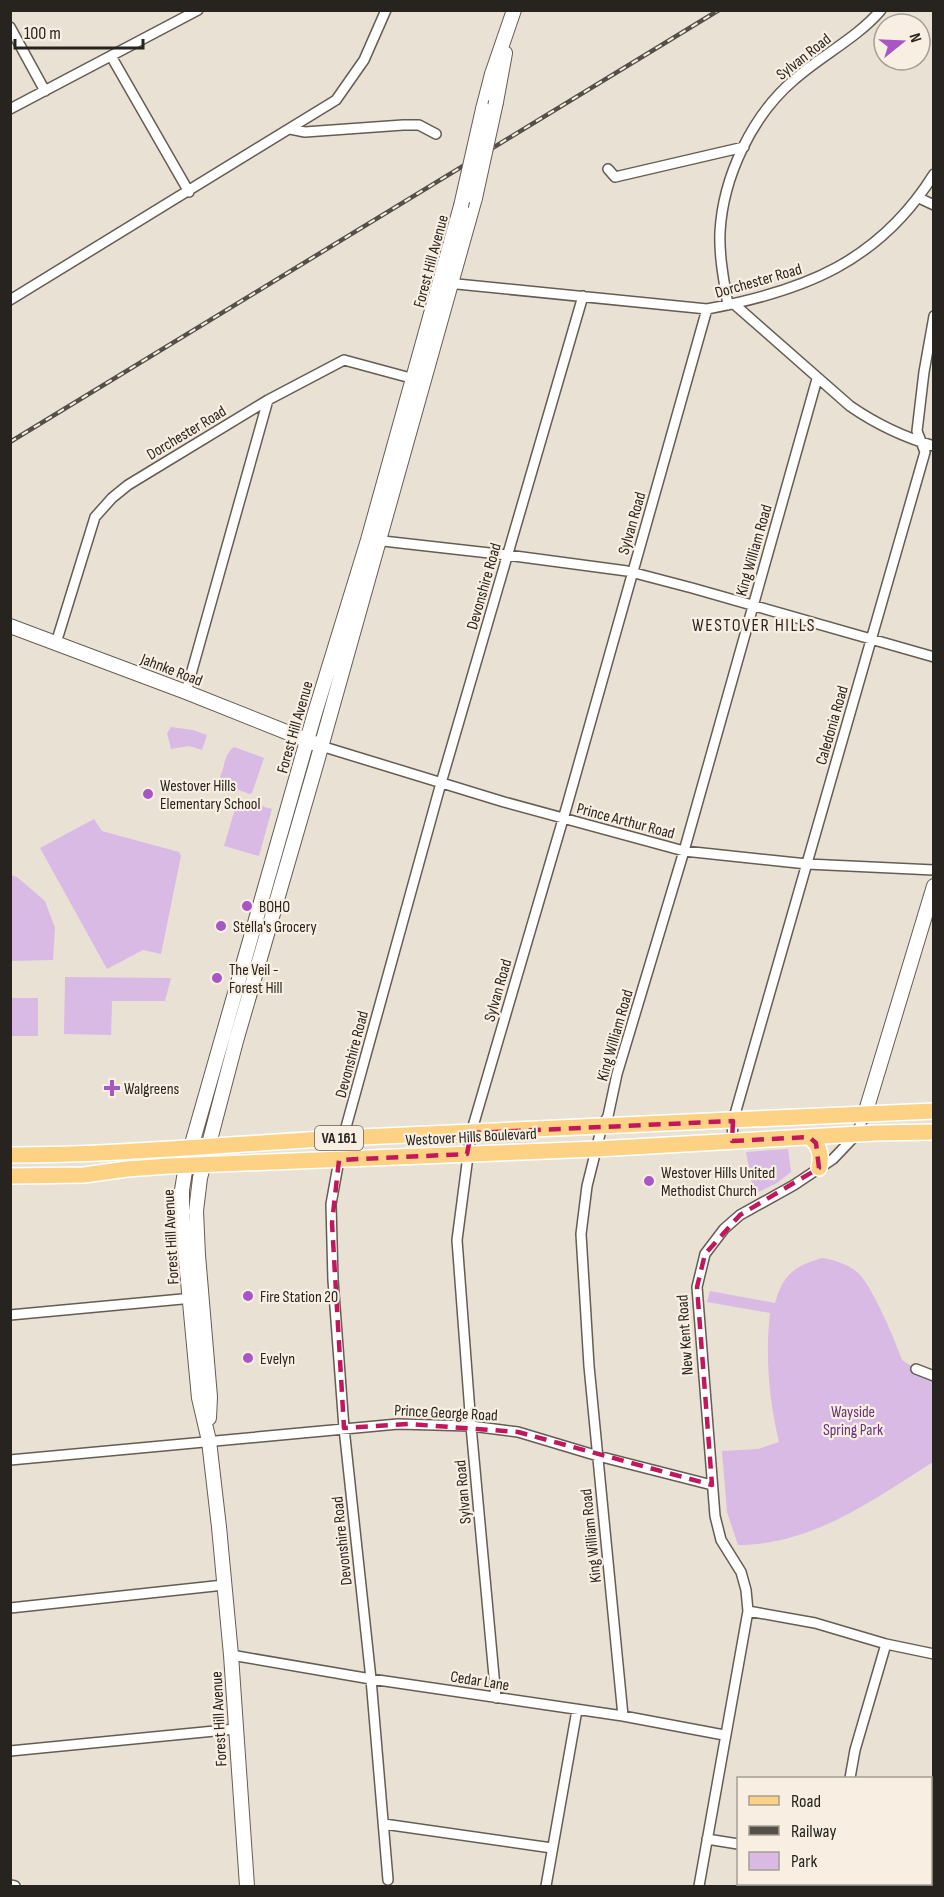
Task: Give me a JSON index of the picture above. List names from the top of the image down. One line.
{"streets":{"main road":["Forest Hill Avenue","Jahnke Road","Westover Hills Boulevard","VA 161","New Kent Road"],"street":["Sylvan Road","Dorchester Road","King William Road","Devonshire Road","Caledonia Road","Prince Arthur Road","Prince George Road","Cedar Lane"]},"crossings":[["Sylvan Road","Dorchester Road"],["Sylvan Road","Prince Arthur Road"],["Sylvan Road","Westover Hills Boulevard"],["Sylvan Road","Prince George Road"],["Sylvan Road","Cedar Lane"],["Forest Hill Avenue","Dorchester Road"],["Forest Hill Avenue","Jahnke Road"],["Forest Hill Avenue","Prince Arthur Road"],["Forest Hill Avenue","Westover Hills Boulevard"],["Forest Hill Avenue","Prince George Road"],["Forest Hill Avenue","Cedar Lane"],["Dorchester Road","Devonshire Road"],["Dorchester Road","Jahnke Road"],["King William Road","Prince Arthur Road"],["King William Road","Westover Hills Boulevard"],["King William Road","Prince George Road"],["King William Road","Cedar Lane"],["Devonshire Road","Prince Arthur Road"],["Devonshire Road","Westover Hills Boulevard"],["Devonshire Road","Prince George Road"],["Devonshire Road","Cedar Lane"],["Jahnke Road","Prince Arthur Road"],["Caledonia Road","Prince Arthur Road"],["Caledonia Road","Westover Hills Boulevard"],["Westover Hills Boulevard","New Kent Road"],["New Kent Road","Prince George Road"],["New Kent Road","Cedar Lane"]],"districts":["WESTOVER HILLS"],"parks":["Wayside Spring Park"],"places":{"other":["Westover Hills Elementary School","BOHO","Stella's Grocery","The Veil - Forest Hill","Westover Hills United Methodist Church","Fire Station 20","Evelyn"],"health":["Walgreens"]},"legend":["Road","Railway","Park"],"scale_bar":"100 m","north":"right"}
